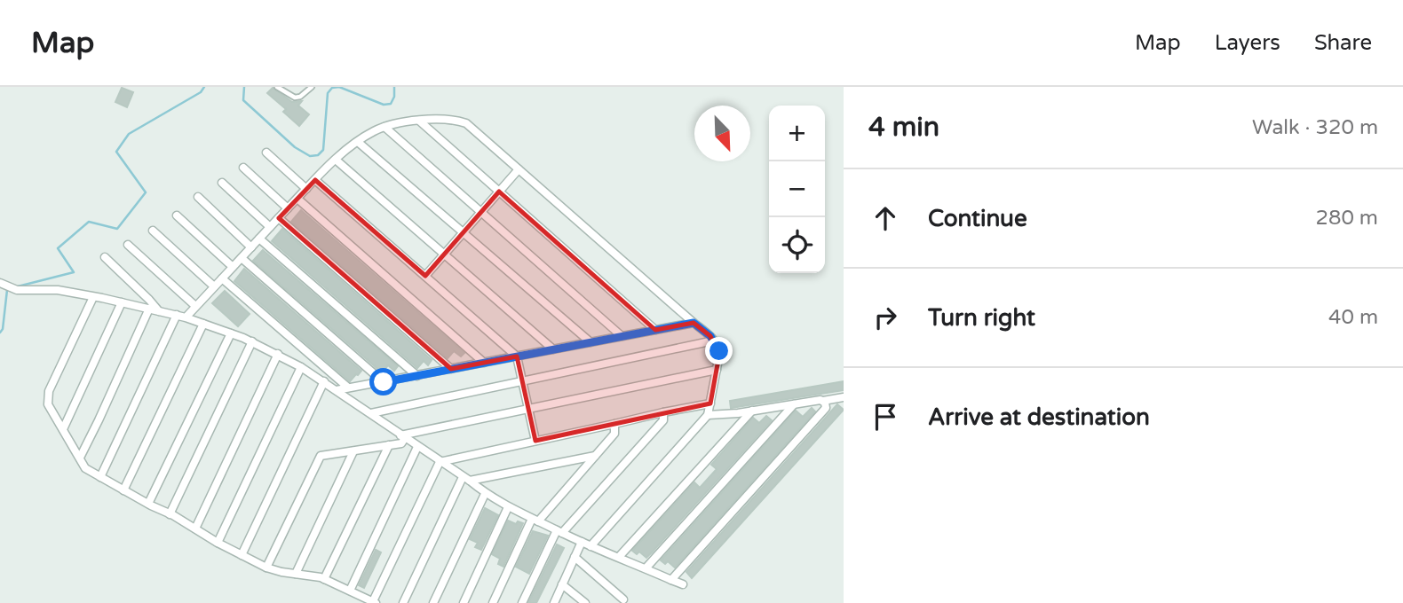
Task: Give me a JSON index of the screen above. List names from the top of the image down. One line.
{"north":"bottom right","page":{"header":"Map","nav":["Map","Layers","Share"],"heading":["4 min","Walk · 320 m"],"map_buttons":["+","−"],"list":[["Continue","280 m"],["Turn right","40 m"],"Arrive at destination"]}}
